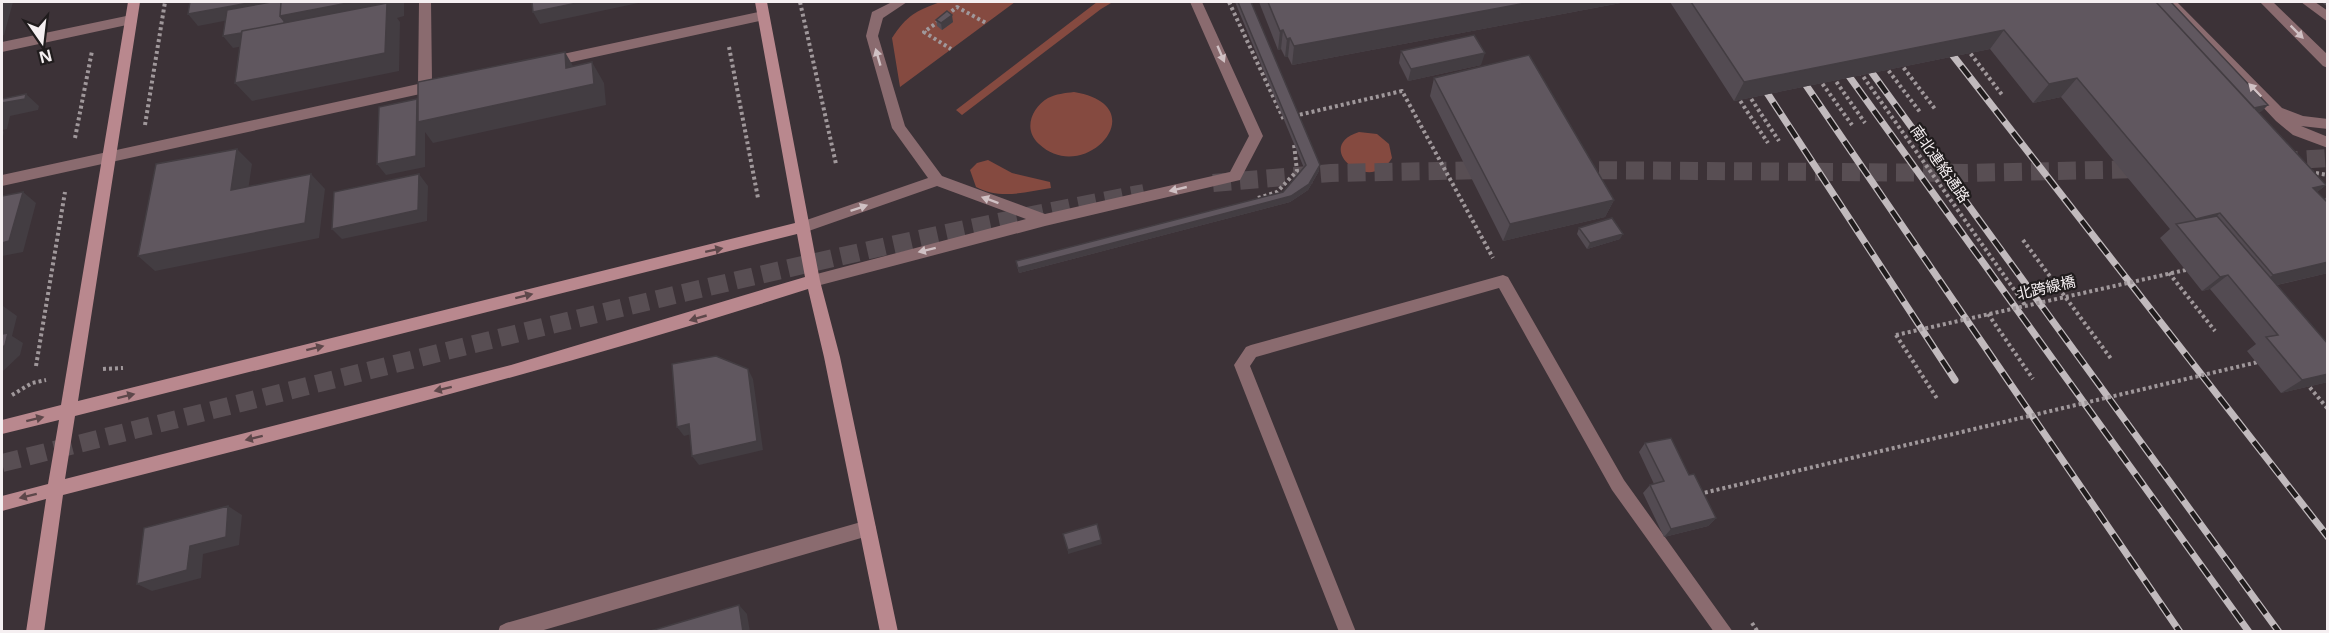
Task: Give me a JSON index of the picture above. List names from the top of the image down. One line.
{"streets":{"path":["南北連絡通路","北跨線橋"]},"crossings":[["南北連絡通路","北跨線橋"]],"north":"bottom"}
